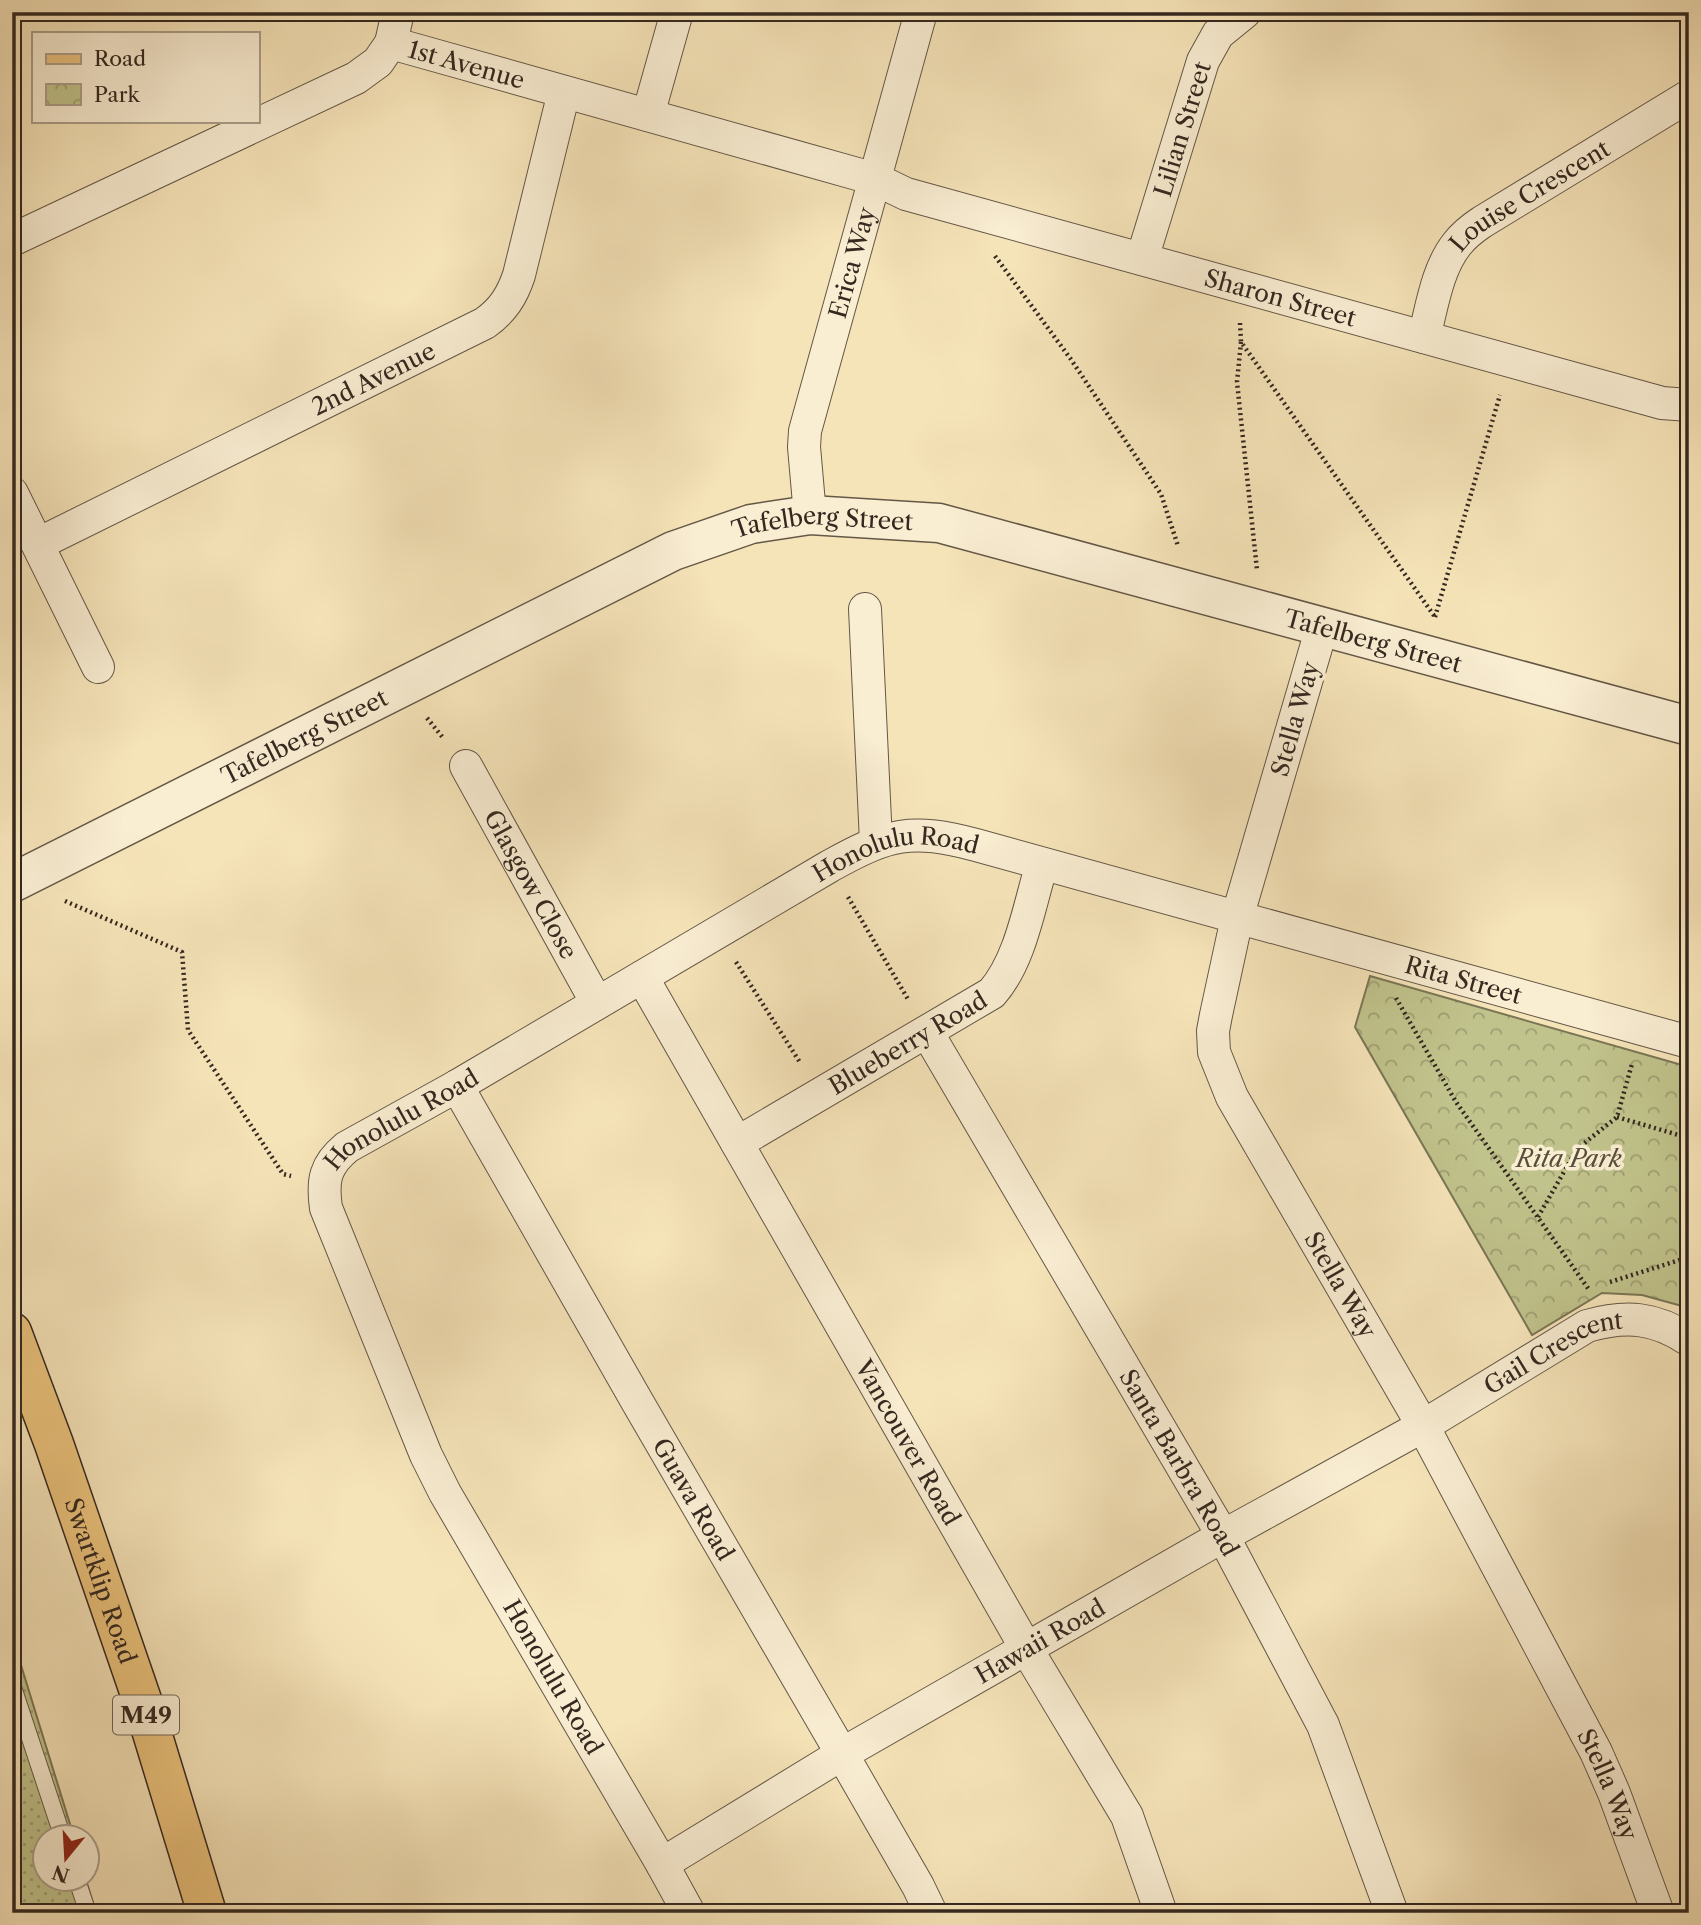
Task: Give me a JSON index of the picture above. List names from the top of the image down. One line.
{"streets":{"main road":["Swartklip Road","M49"],"street":["1st Avenue","Lilian Street","Louise Crescent","Erica Way","Sharon Street","2nd Avenue","Tafelberg Street","Stella Way","Honolulu Road","Glasgow Close","Rita Street","Blueberry Road","Gail Crescent","Vancouver Road","Santa Barbra Road","Guava Road","Hawaii Road"]},"crossings":[["1st Avenue","Erica Way"],["1st Avenue","Sharon Street"],["1st Avenue","2nd Avenue"],["Lilian Street","Sharon Street"],["Louise Crescent","Sharon Street"],["Erica Way","Sharon Street"],["Erica Way","Tafelberg Street"],["Tafelberg Street","Stella Way"],["Stella Way","Honolulu Road"],["Stella Way","Rita Street"],["Stella Way","Gail Crescent"],["Stella Way","Hawaii Road"],["Honolulu Road","Glasgow Close"],["Honolulu Road","Rita Street"],["Honolulu Road","Blueberry Road"],["Honolulu Road","Vancouver Road"],["Honolulu Road","Guava Road"],["Honolulu Road","Hawaii Road"],["Blueberry Road","Vancouver Road"],["Blueberry Road","Santa Barbra Road"],["Gail Crescent","Hawaii Road"],["Vancouver Road","Hawaii Road"],["Santa Barbra Road","Hawaii Road"],["Guava Road","Hawaii Road"]],"parks":["Rita Park"],"legend":["Road","Park"],"north":"bottom"}
